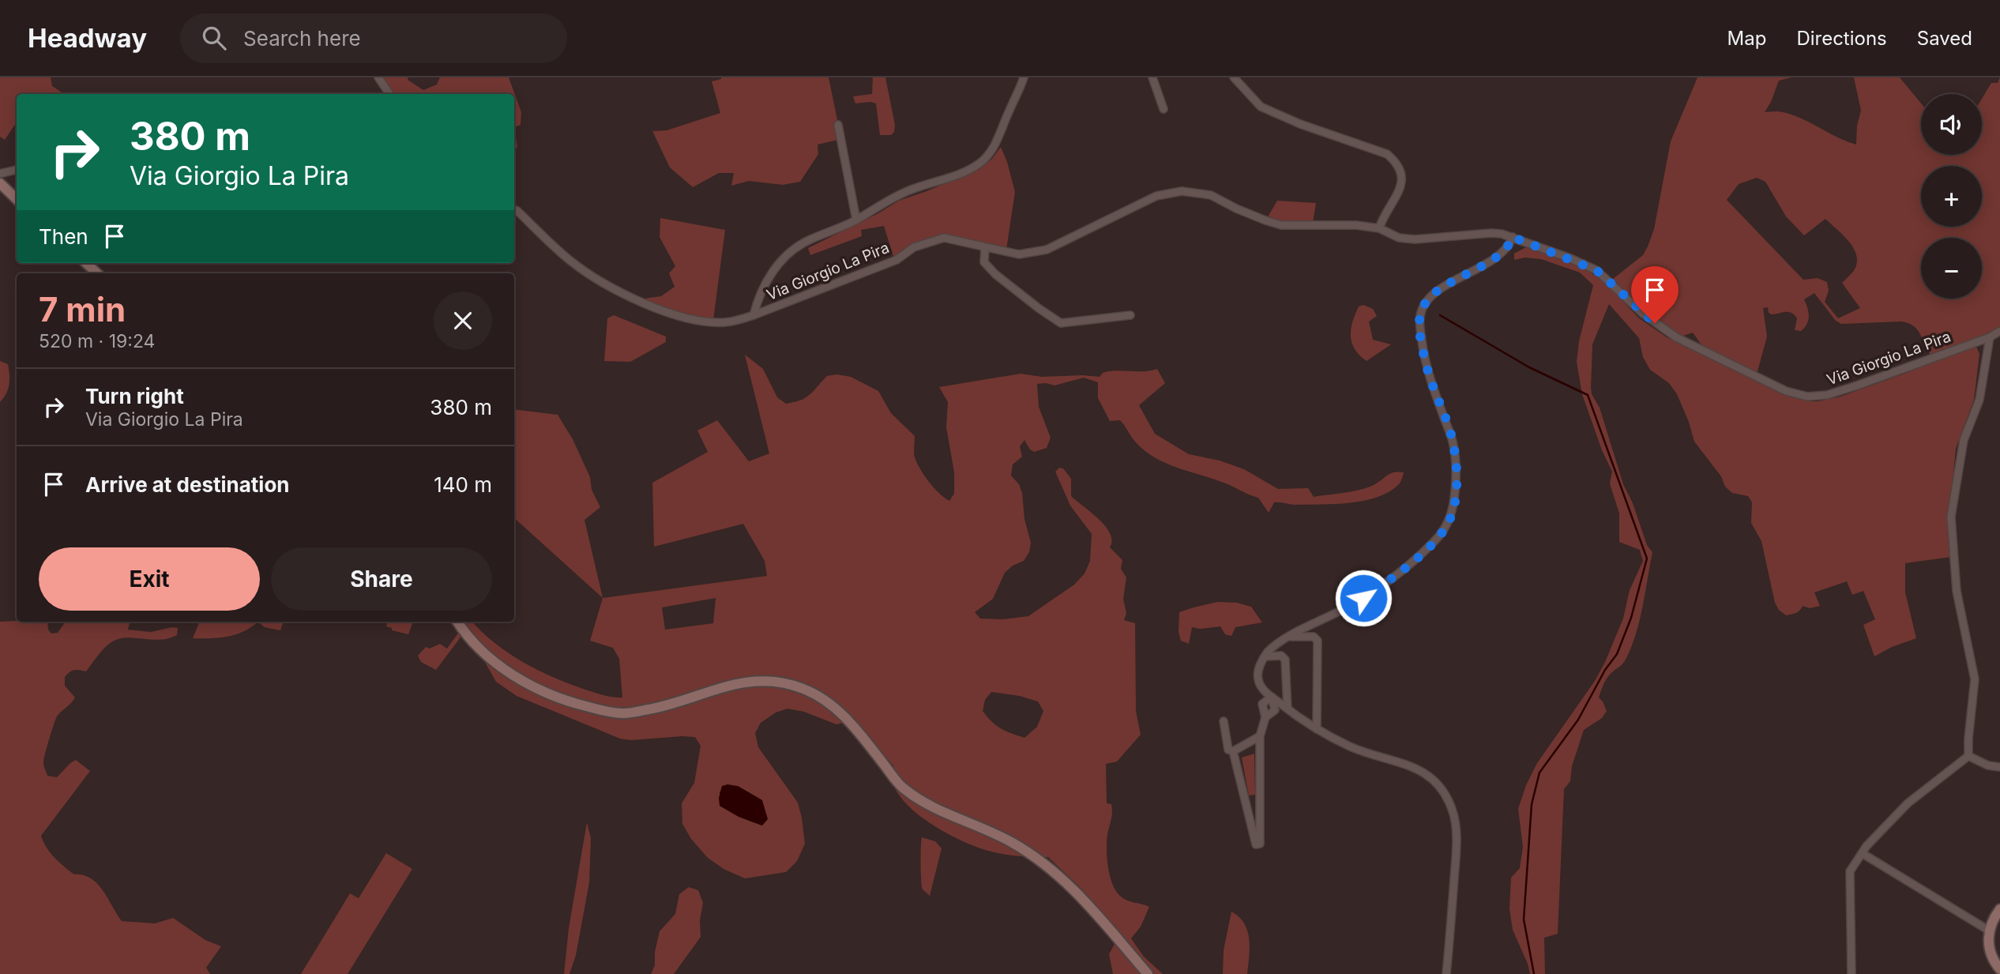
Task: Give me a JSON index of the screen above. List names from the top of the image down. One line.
{"streets":{"street":["Via Giorgio La Pira"]},"page":{"header":"Headway","search":"Search here","nav":["Map","Directions","Saved"],"map_buttons":["+","−"],"turn":["380 m","Via Giorgio La Pira"],"then":"Then","heading":["7 min","520 m · 19:24"],"list":[{"name":"Turn right","note":"Via Giorgio La Pira","value":"380 m"},{"name":"Arrive at destination","value":"140 m"}],"buttons":["Exit","Share"]}}
